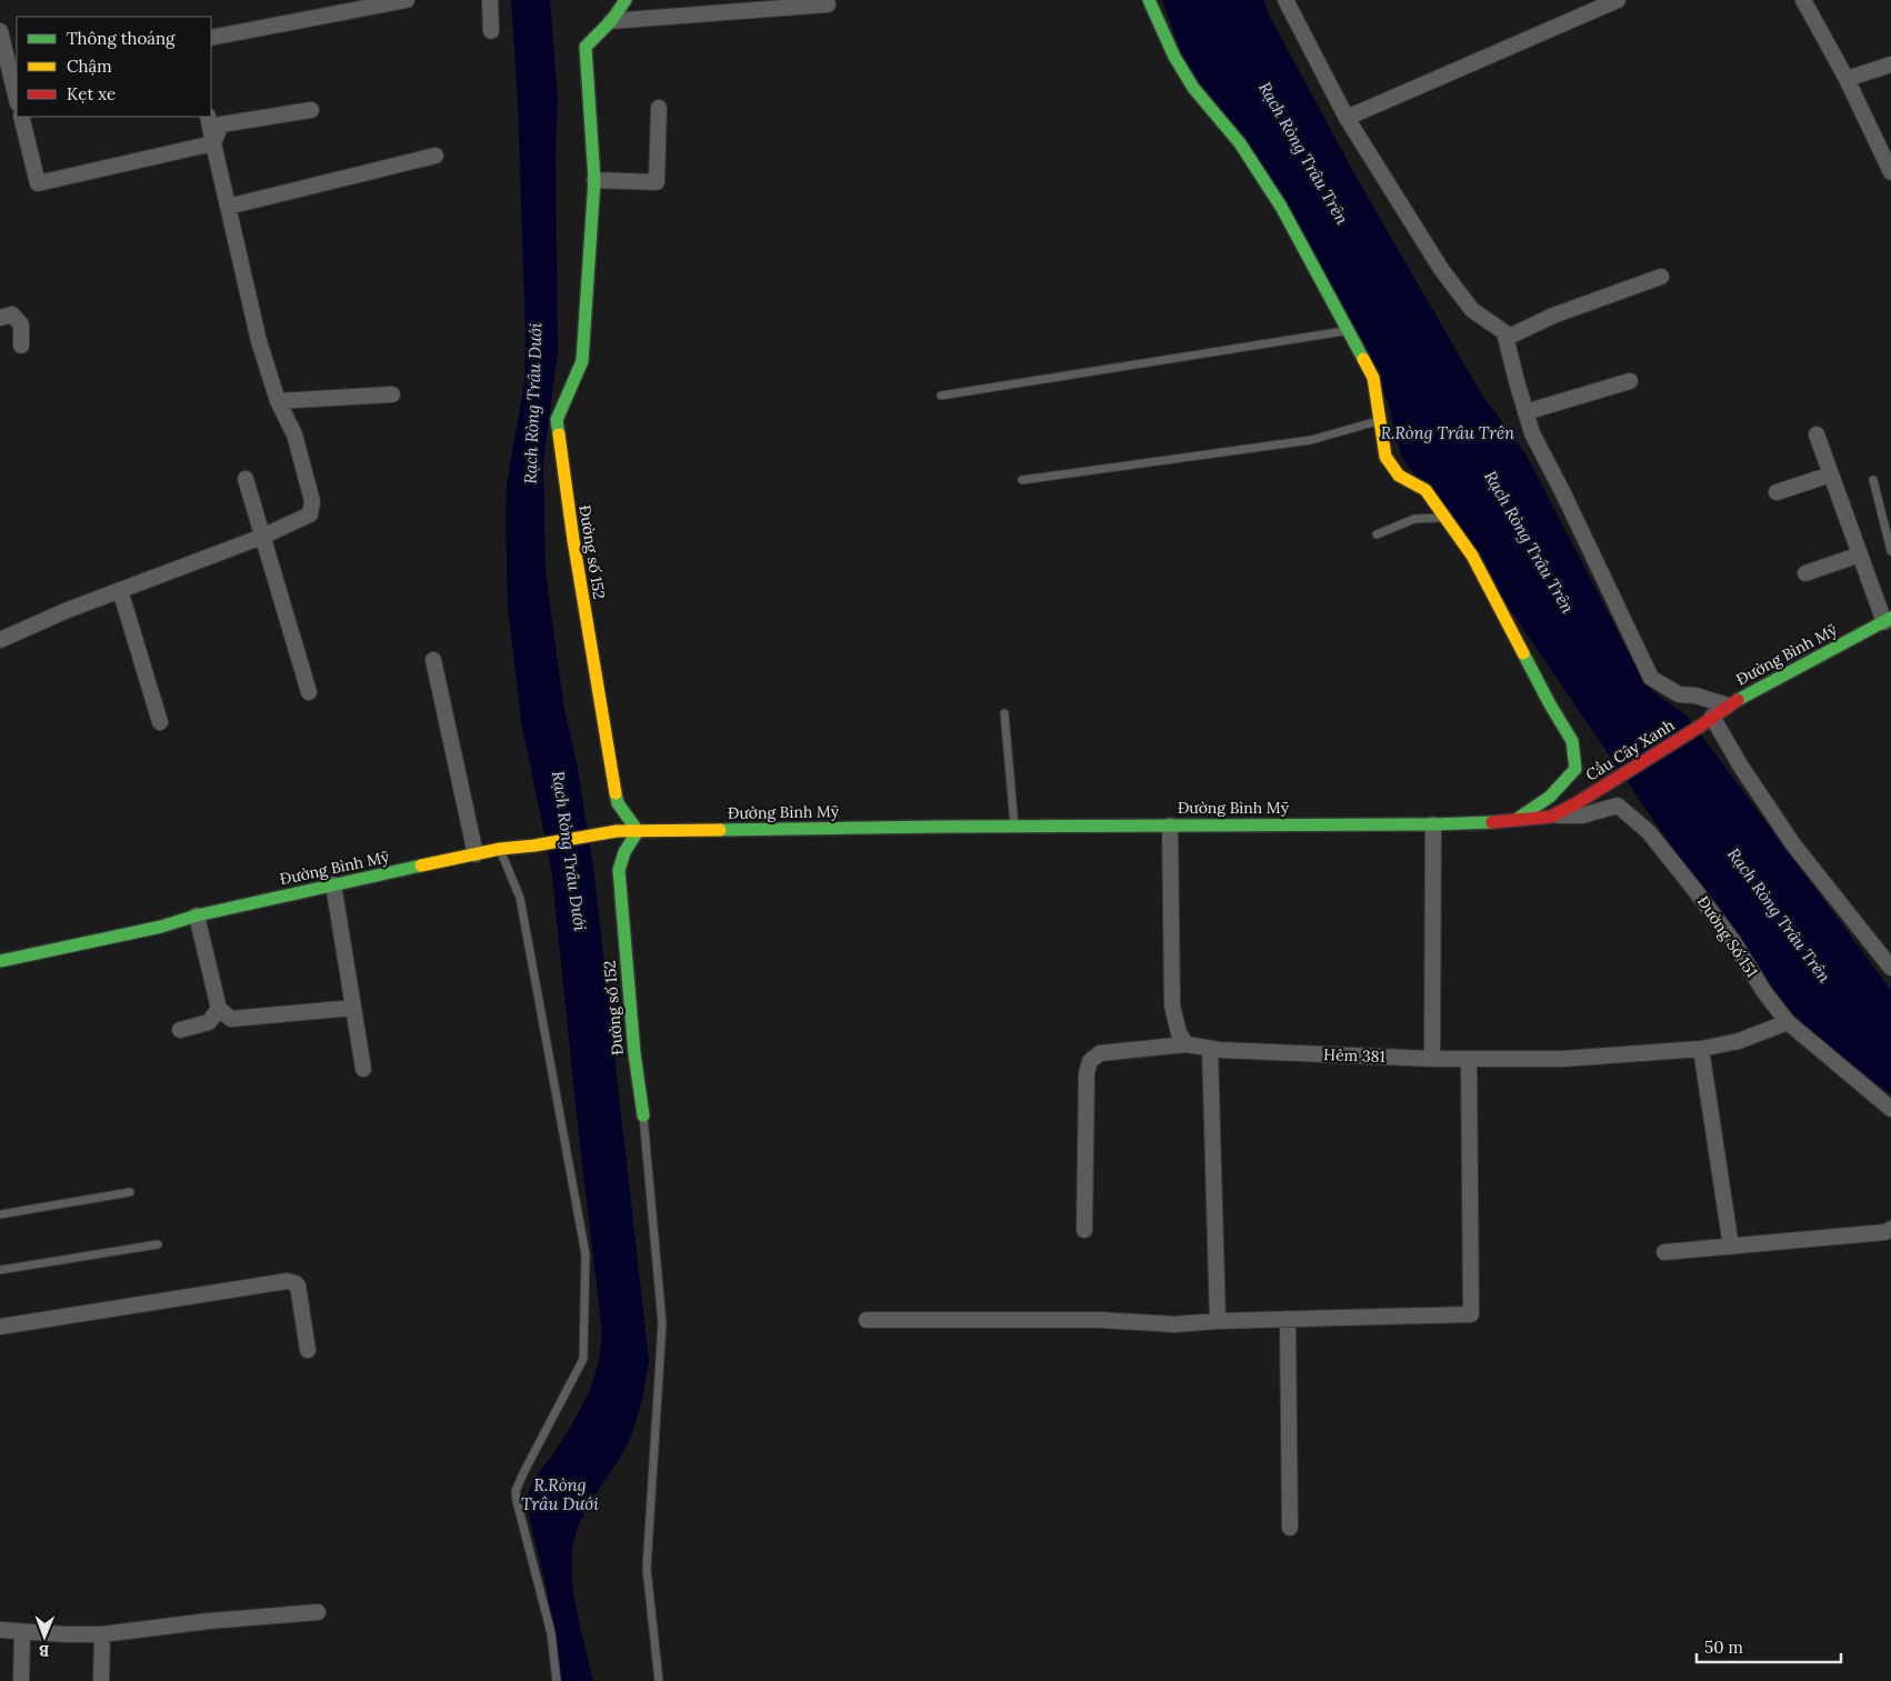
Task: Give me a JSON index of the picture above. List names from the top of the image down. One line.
{"streets":{"street":["Đường số 152","Đường Bình Mỹ","Cầu Cây Xanh","Đường Số 151","Hẻm 381"]},"crossings":[["Đường số 152","Đường Bình Mỹ"],["Đường Bình Mỹ","Cầu Cây Xanh"],["Đường Bình Mỹ","Đường Số 151"],["Đường Số 151","Hẻm 381"]],"water":["Rạch Ròng Trâu Trên","Rạch Ròng Trâu Dưới","R.Ròng Trâu Trên","R.Ròng Trâu Dưới"],"legend":["Thông thoáng","Chậm","Kẹt xe"],"scale_bar":"50 m","north":"bottom"}
